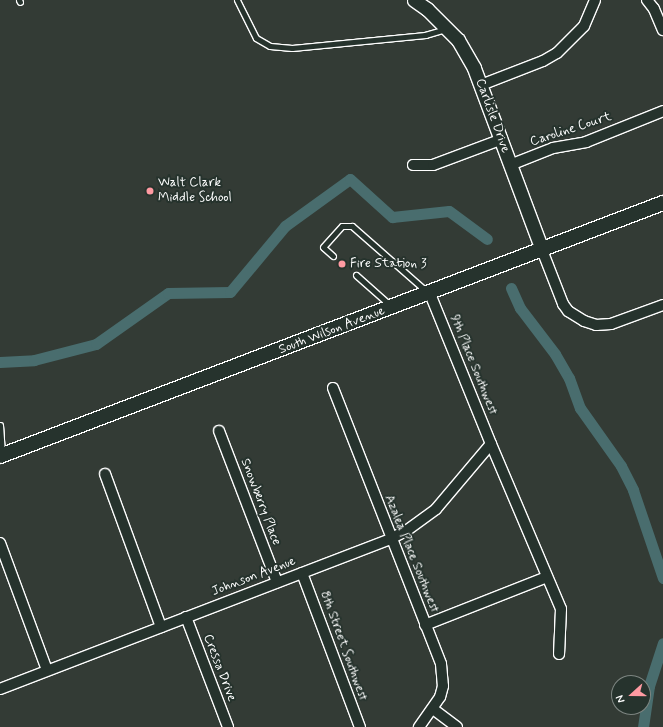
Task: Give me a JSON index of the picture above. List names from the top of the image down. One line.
{"streets":{"main road":["South Wilson Avenue"],"street":["Carlisle Drive","Caroline Court","9th Place Southwest","Snowberry Place","Azalea Place Southwest","Johnson Avenue","8th Street Southwest","Cressa Drive"]},"crossings":[["Carlisle Drive","Caroline Court"],["Carlisle Drive","South Wilson Avenue"],["South Wilson Avenue","9th Place Southwest"],["9th Place Southwest","Johnson Avenue"],["Snowberry Place","Johnson Avenue"],["Azalea Place Southwest","Johnson Avenue"],["Johnson Avenue","8th Street Southwest"],["Johnson Avenue","Cressa Drive"]],"places":["Walt Clark Middle School","Fire Station 3"],"north":"left"}
